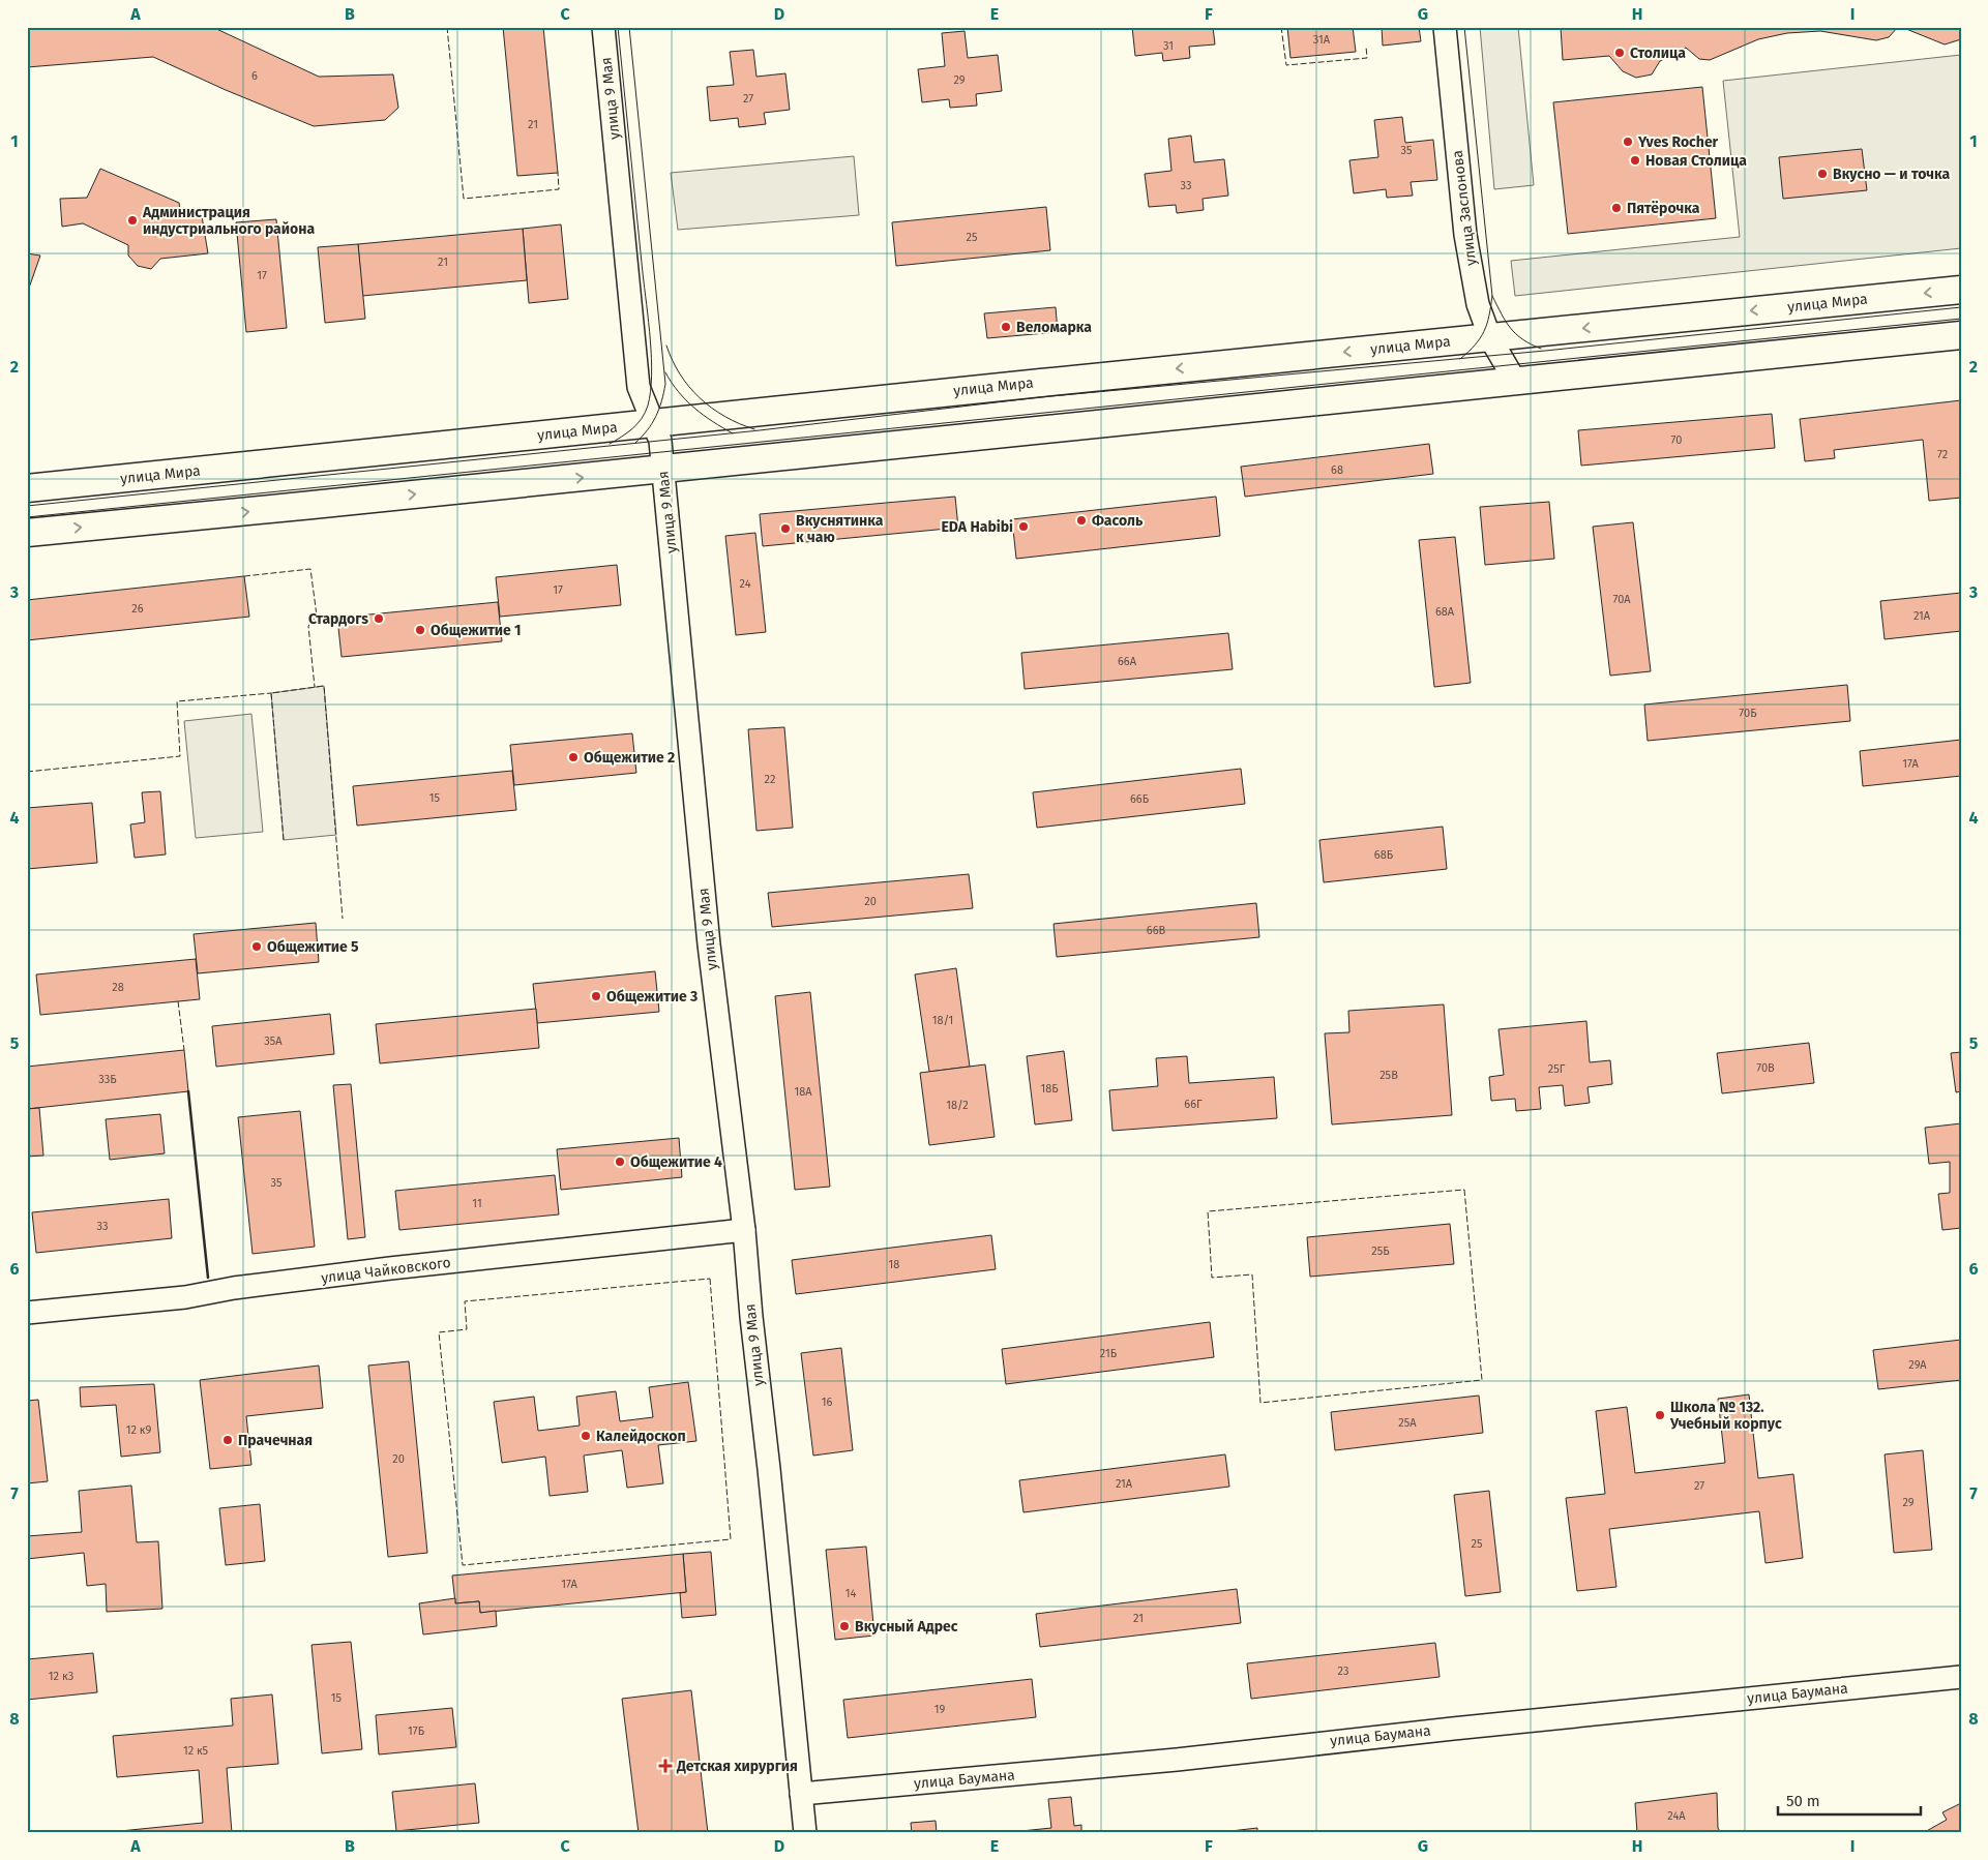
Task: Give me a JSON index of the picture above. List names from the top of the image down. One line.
{"streets":{"main road":["улица Мира"],"street":["улица 9 Мая","улица Заслонова","улица Чайковского","улица Баумана"]},"crossings":[["улица 9 Мая","улица Мира"],["улица 9 Мая","улица Чайковского"],["улица 9 Мая","улица Баумана"],["улица Заслонова","улица Мира"]],"places":{"other":["Столица","Yves Rocher","Новая Столица","Вкусно — и точка","Пятёрочка","Администрация индустриального района","Веломарка","Фасоль","EDA Habibi","Вкуснятинка к чаю","Стардогs","Общежитие 1","Общежитие 2","Общежитие 5","Общежитие 3","Общежитие 4","Школа № 132. Учебный корпус","Калейдоскоп","Прачечная","Вкусный Адрес"],"health":["Детская хирургия"]},"house_numbers":["31А","31","6","29","27","21","35","33","25","21","17","70","72","68","24","17","70А","26","68А","21А","66А","70Б","17А","22","15","66Б","68Б","20","66В","28","18/1","35А","70В","25Г","25В","33Б","18Б","18А","66Г","18/2","35","11","33","25Б","18","21Б","29А","16","25А","12 к9","20","21А","27","29","25","17А","14","21","23","12 к3","15","19","17Б","12 к5","24А"],"scale_bar":"50 m","grid":{"columns":["A","B","C","D","E","F","G","H","I"],"rows":["1","2","3","4","5","6","7","8"]}}
